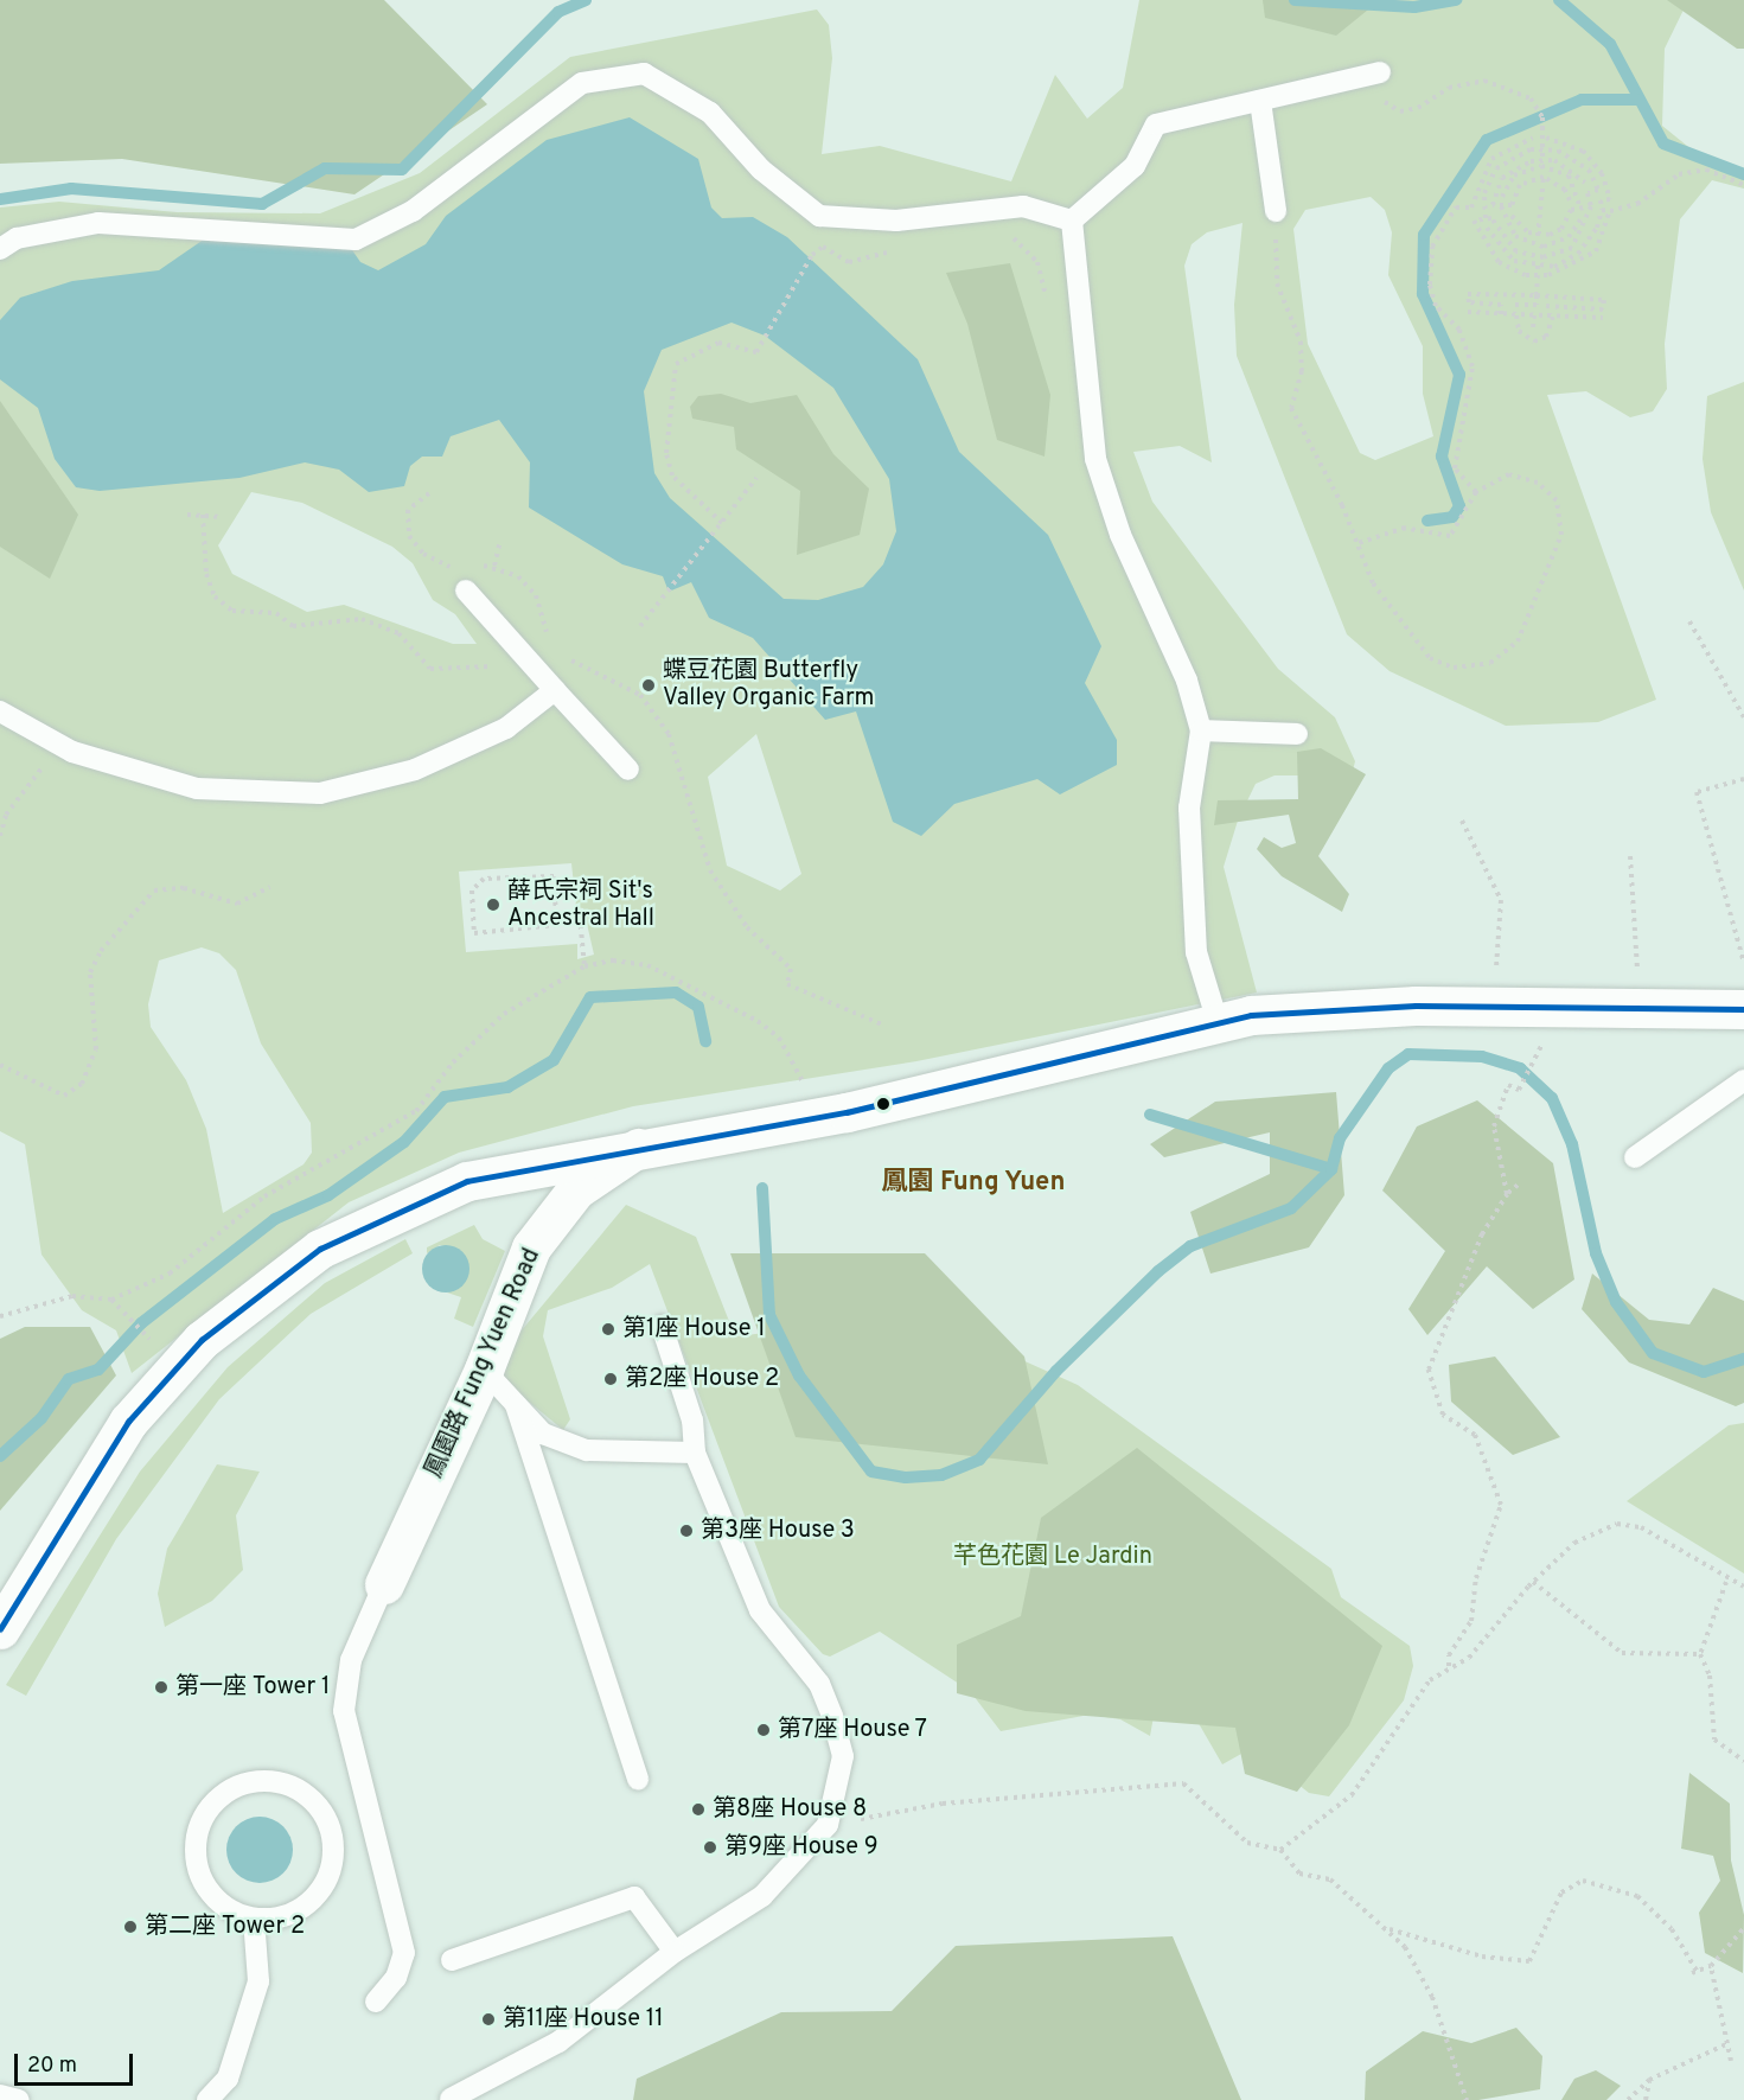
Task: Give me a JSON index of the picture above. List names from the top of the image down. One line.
{"streets":{"street":["鳳園路 Fung Yuen Road"]},"districts":["鳳園 Fung Yuen"],"parks":["芊色花園 Le Jardin"],"places":["蝶豆花園 Butterfly Valley Organic Farm","薛氏宗祠 Sit's Ancestral Hall","第1座 House 1","第2座 House 2","第3座 House 3","第一座 Tower 1","第7座 House 7","第8座 House 8","第9座 House 9","第二座 Tower 2","第11座 House 11"],"scale_bar":"20 m"}
